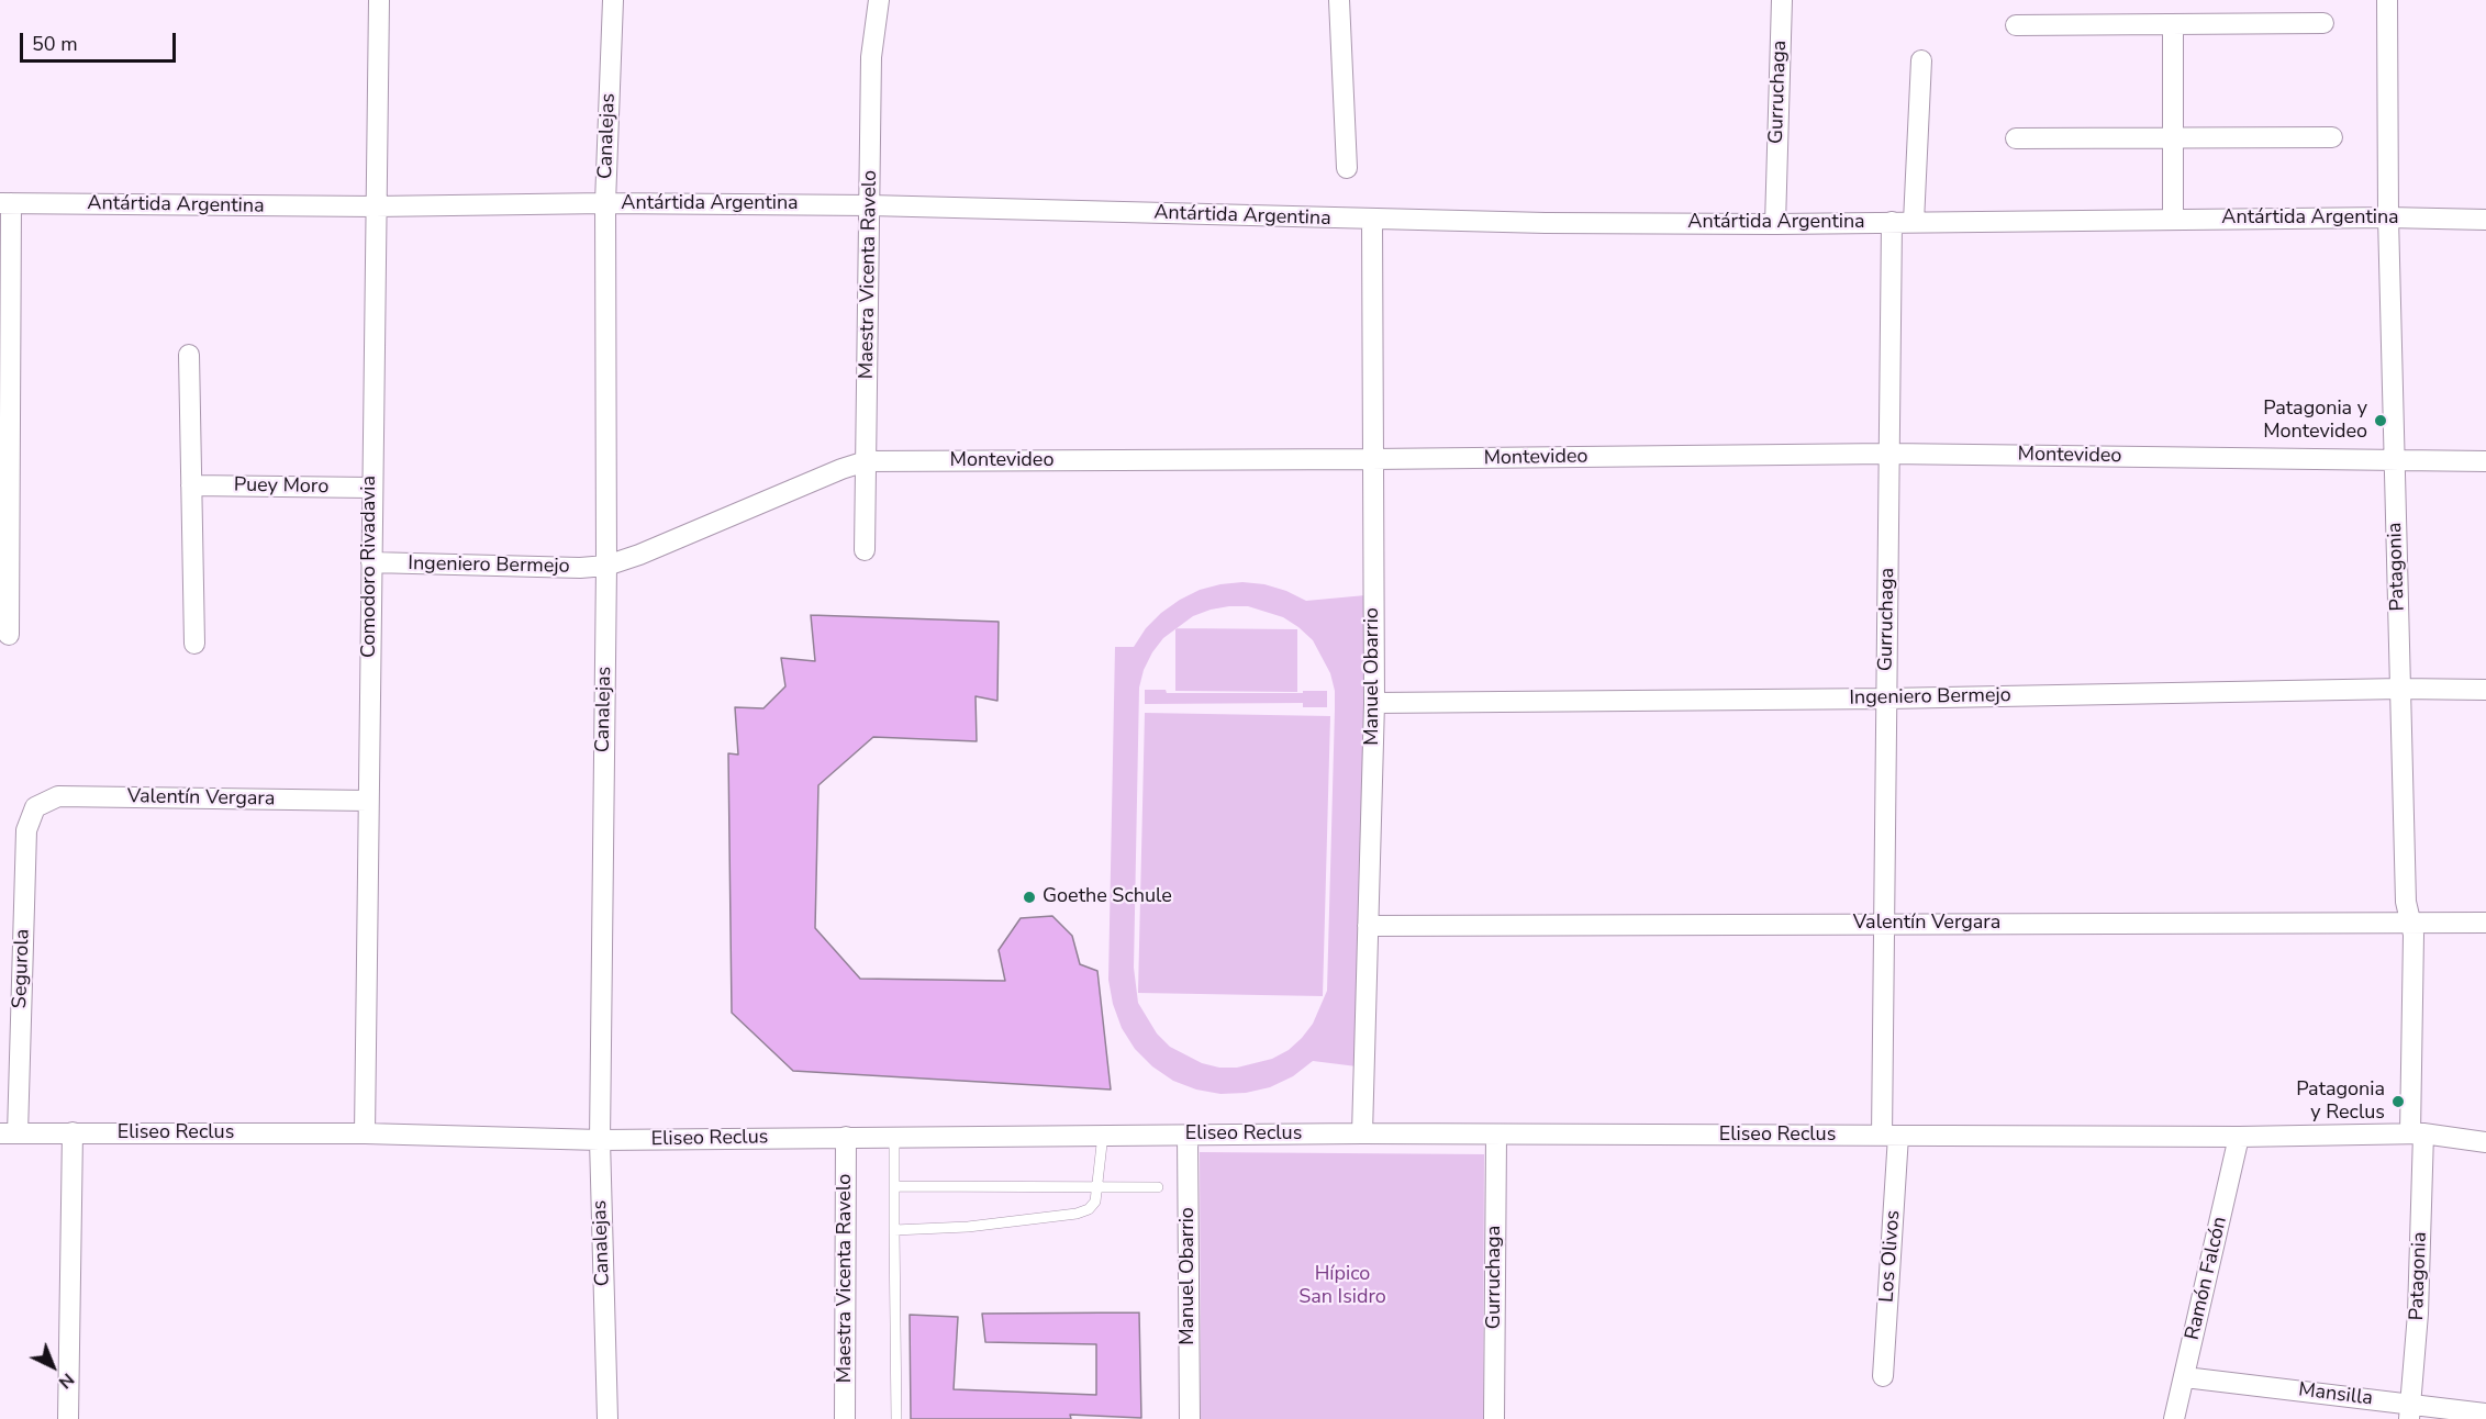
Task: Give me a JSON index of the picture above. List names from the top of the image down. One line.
{"streets":{"street":["Gurruchaga","Canalejas","Antártida Argentina","Maestra Vicenta Ravelo","Montevideo","Puey Moro","Ingeniero Bermejo","Comodoro Rivadavia","Patagonia","Manuel Obarrio","Valentín Vergara","Segurola","Eliseo Reclus","Los Olivos","Ramón Falcón","Mansilla"]},"crossings":[["Gurruchaga","Antártida Argentina"],["Gurruchaga","Montevideo"],["Gurruchaga","Ingeniero Bermejo"],["Gurruchaga","Valentín Vergara"],["Gurruchaga","Eliseo Reclus"],["Gurruchaga","Los Olivos"],["Canalejas","Antártida Argentina"],["Canalejas","Montevideo"],["Canalejas","Ingeniero Bermejo"],["Canalejas","Eliseo Reclus"],["Antártida Argentina","Maestra Vicenta Ravelo"],["Antártida Argentina","Comodoro Rivadavia"],["Antártida Argentina","Patagonia"],["Antártida Argentina","Manuel Obarrio"],["Maestra Vicenta Ravelo","Montevideo"],["Maestra Vicenta Ravelo","Eliseo Reclus"],["Montevideo","Ingeniero Bermejo"],["Montevideo","Patagonia"],["Montevideo","Manuel Obarrio"],["Puey Moro","Comodoro Rivadavia"],["Ingeniero Bermejo","Comodoro Rivadavia"],["Ingeniero Bermejo","Patagonia"],["Ingeniero Bermejo","Manuel Obarrio"],["Comodoro Rivadavia","Valentín Vergara"],["Comodoro Rivadavia","Eliseo Reclus"],["Patagonia","Valentín Vergara"],["Patagonia","Eliseo Reclus"],["Patagonia","Mansilla"],["Manuel Obarrio","Valentín Vergara"],["Manuel Obarrio","Eliseo Reclus"],["Valentín Vergara","Segurola"],["Segurola","Eliseo Reclus"],["Eliseo Reclus","Los Olivos"],["Eliseo Reclus","Ramón Falcón"],["Ramón Falcón","Mansilla"]],"parks":["Hípico San Isidro"],"places":["Patagonia y Montevideo","Goethe Schule","Patagonia y Reclus"],"scale_bar":"50 m","north":"bottom right"}
